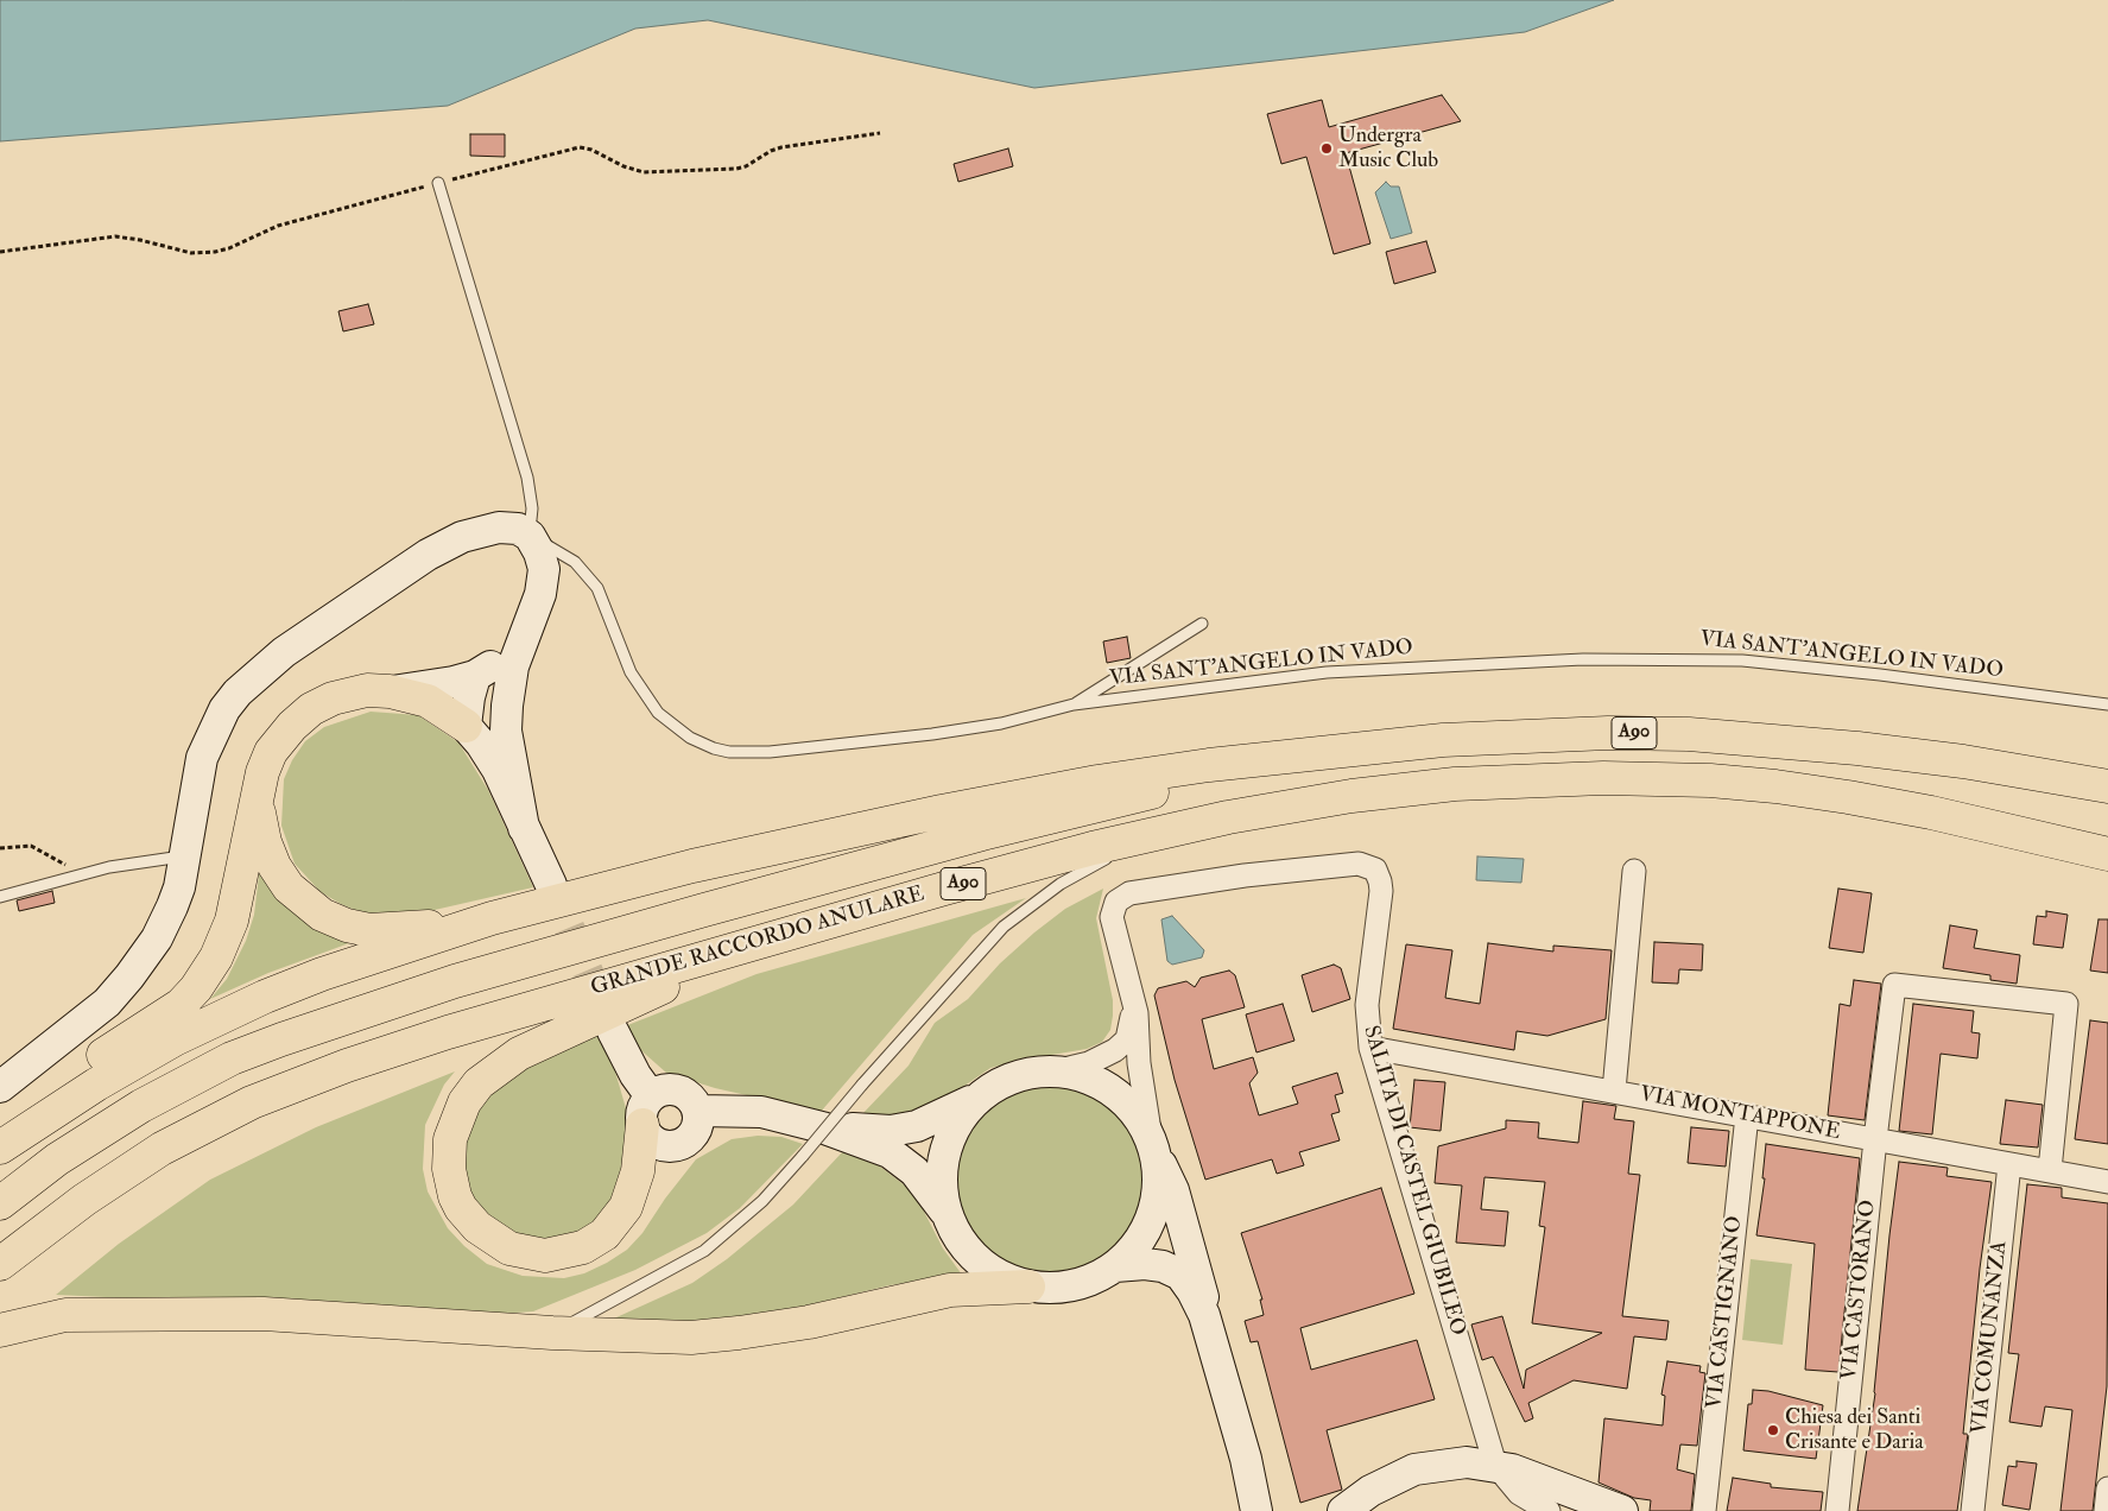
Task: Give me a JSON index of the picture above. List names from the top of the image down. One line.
{"streets":{"highway":["A90","GRANDE RACCORDO ANULARE"],"street":["VIA MONTAPPONE","SALITA DI CASTEL GIUBILEO","VIA CASTORANO","VIA CASTIGNANO","VIA COMUNANZA"],"lane":["VIA SANT'ANGELO IN VADO"]},"crossings":[["VIA MONTAPPONE","SALITA DI CASTEL GIUBILEO"],["VIA MONTAPPONE","VIA CASTORANO"],["VIA MONTAPPONE","VIA CASTIGNANO"],["VIA MONTAPPONE","VIA COMUNANZA"]],"places":["Undergra Music Club","Chiesa dei Santi Crisante e Daria"]}
